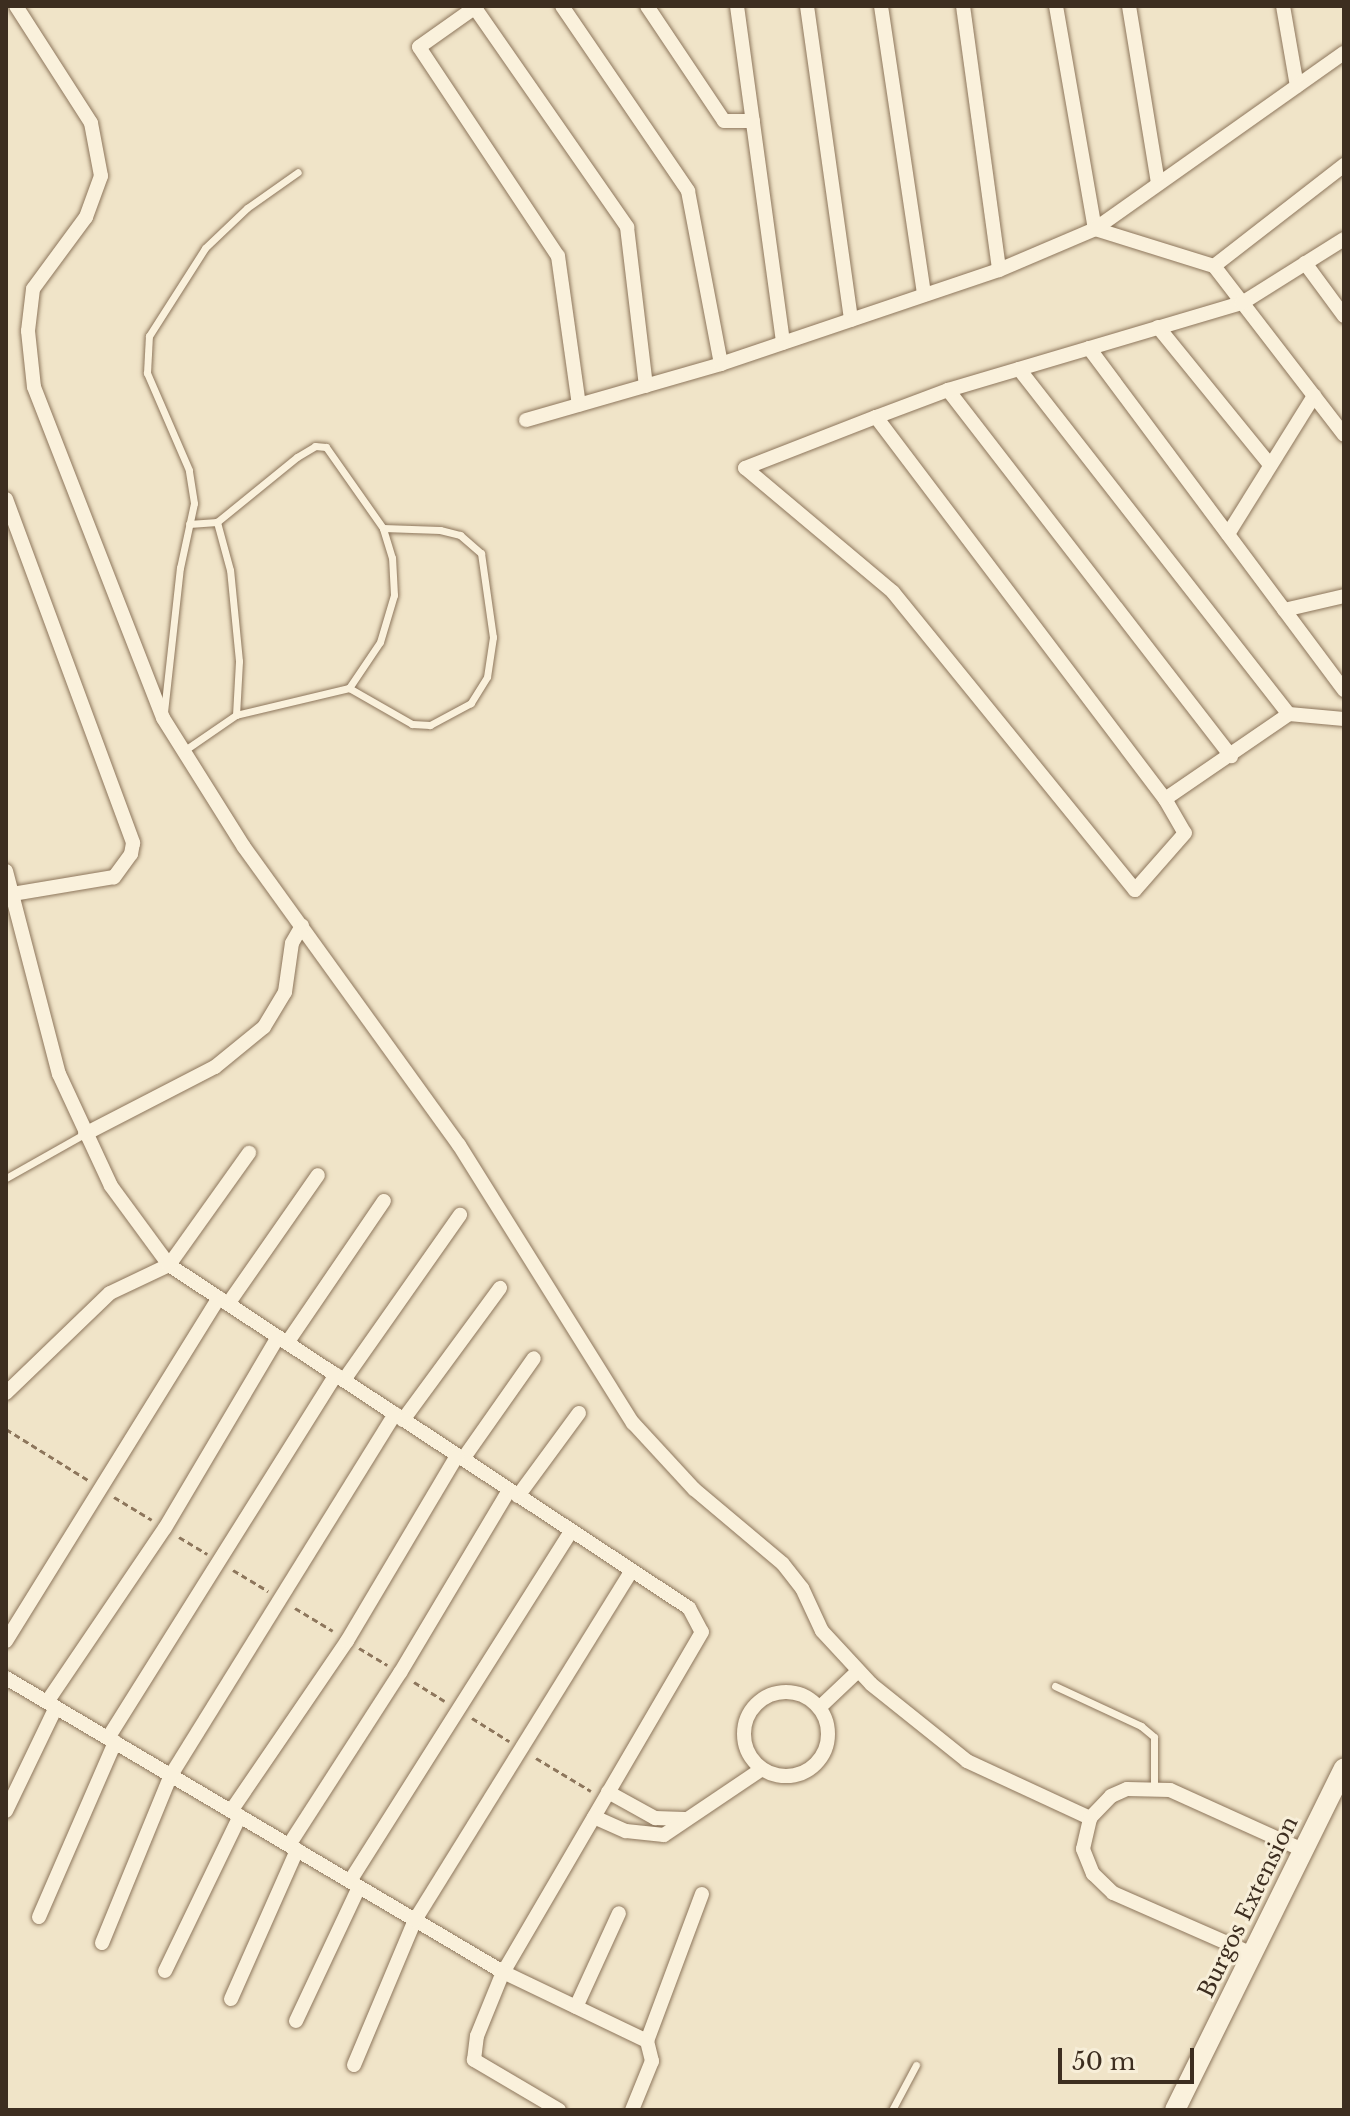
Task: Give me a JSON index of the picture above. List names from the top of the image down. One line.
{"streets":{"main road":["Burgos Extension"]},"scale_bar":"50 m"}
